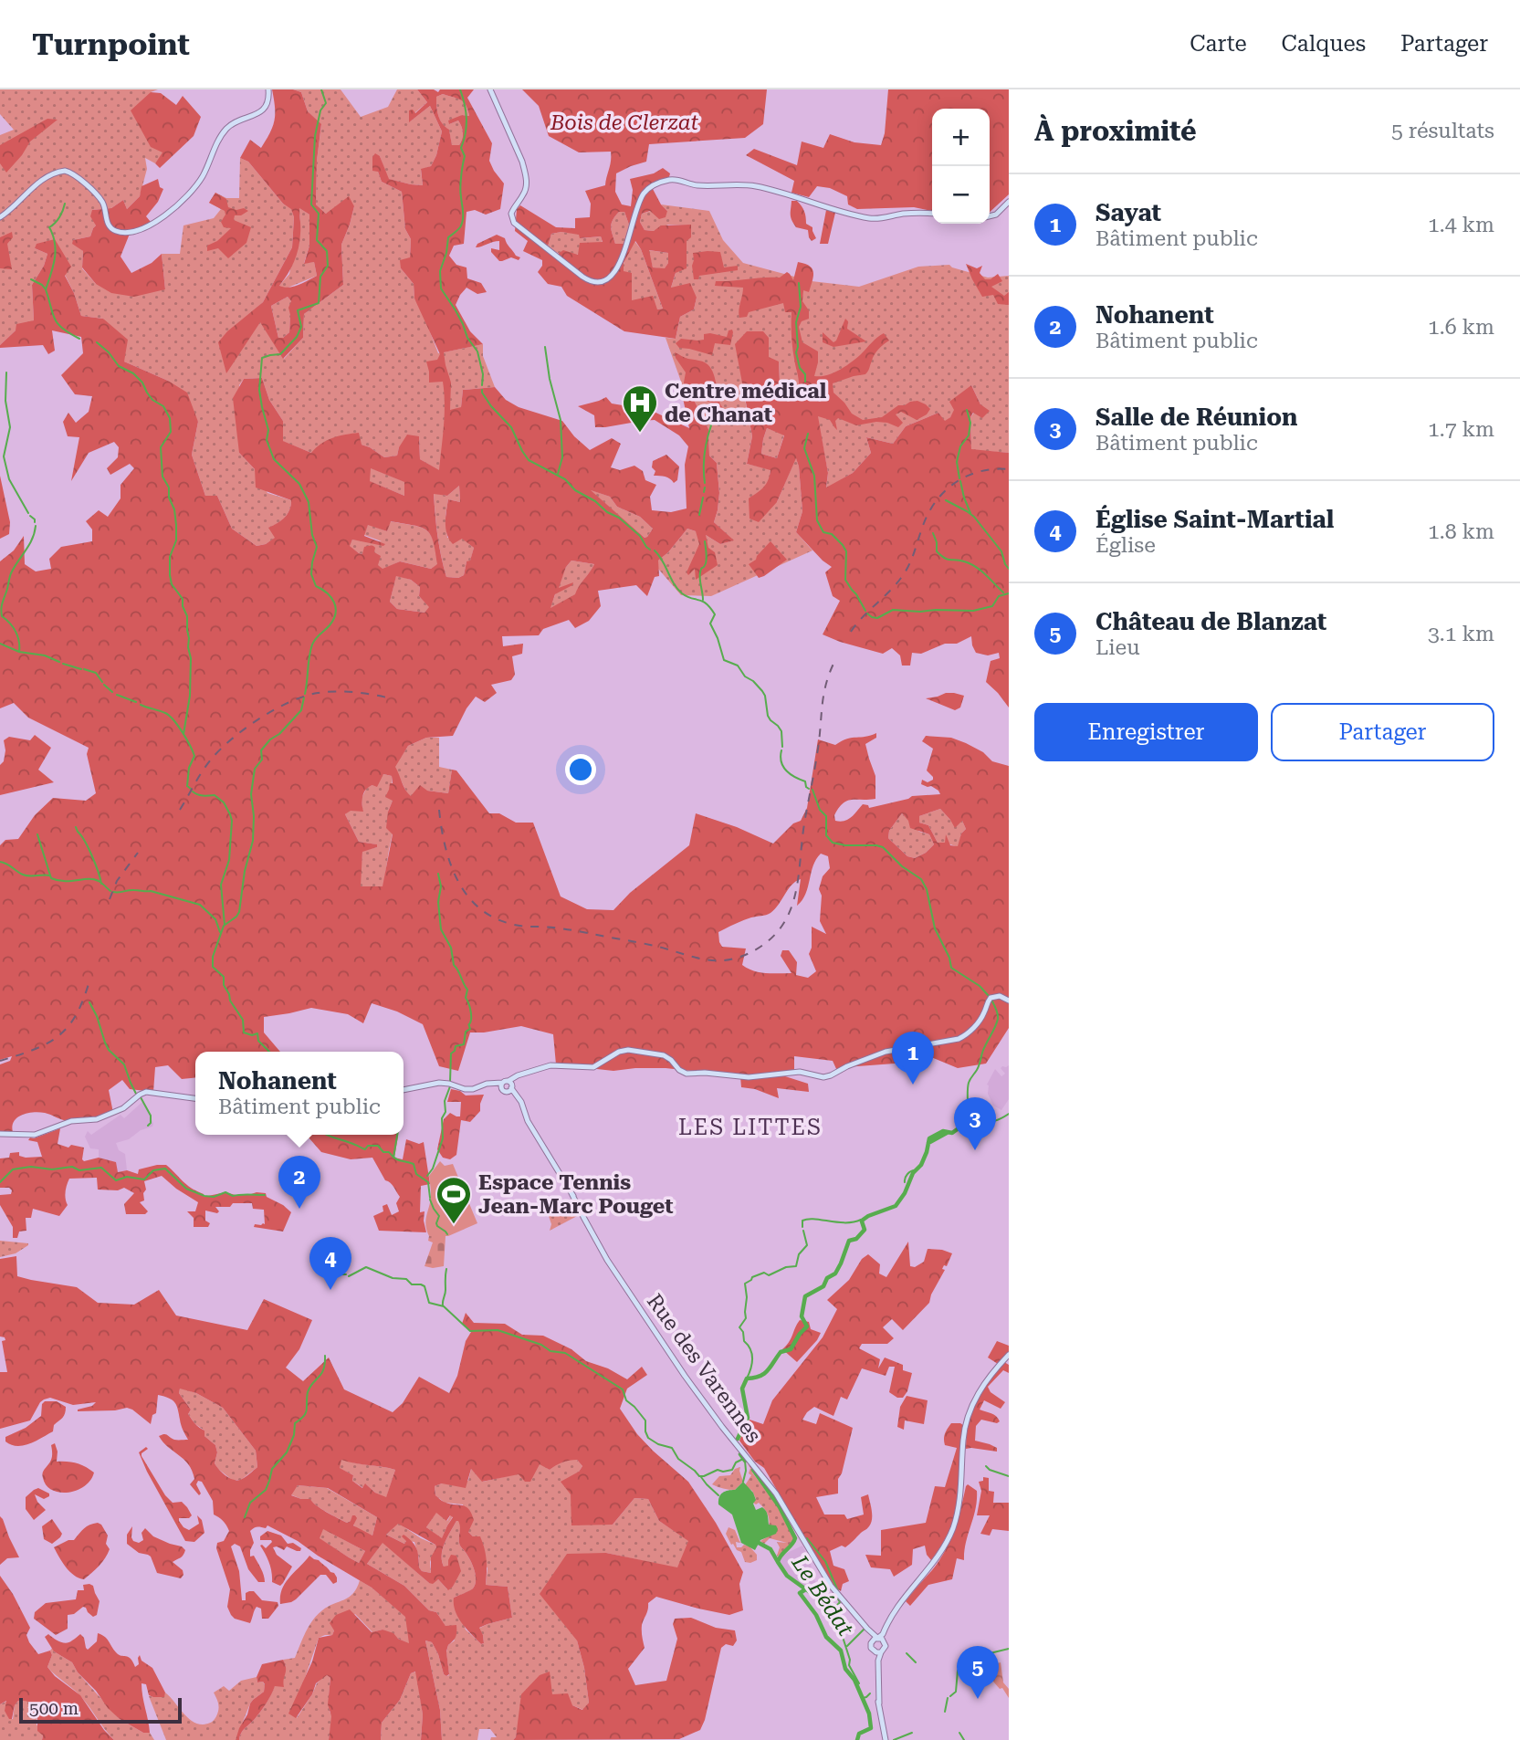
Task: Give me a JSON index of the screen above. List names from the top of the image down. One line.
{"streets":{"main road":["Rue des Varennes"]},"districts":["LES LITTES"],"water":["Le Bédat"],"parks":["Bois de Clerzat"],"places":{"hospital":["Centre médical de Chanat"],"sports":["Espace Tennis Jean-Marc Pouget"]},"scale_bar":"500 m","page":{"header":"Turnpoint","nav":["Carte","Calques","Partager"],"heading":["À proximité","5 résultats"],"map_buttons":["+","−"],"list":[{"mark":"1","name":"Sayat","note":"Bâtiment public","value":"1.4 km"},{"mark":"2","name":"Nohanent","note":"Bâtiment public","value":"1.6 km"},{"mark":"3","name":"Salle de Réunion","note":"Bâtiment public","value":"1.7 km"},{"mark":"4","name":"Église Saint-Martial","note":"Église","value":"1.8 km"},{"mark":"5","name":"Château de Blanzat","note":"Lieu","value":"3.1 km"}],"buttons":["Enregistrer","Partager"],"pins":["1","3","2","4","5"],"popup":["Nohanent","Bâtiment public"],"scale":"500 m"}}
